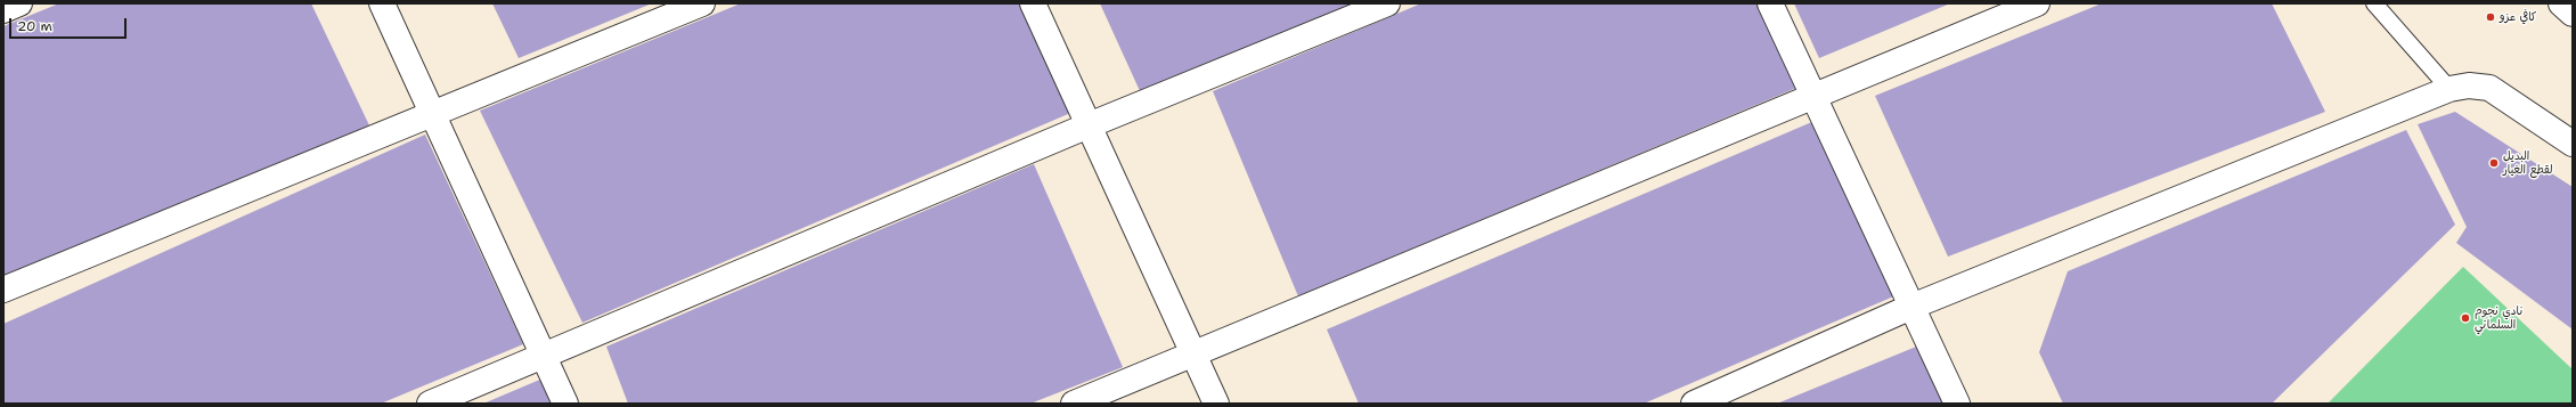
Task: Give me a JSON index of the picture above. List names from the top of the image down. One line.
{"places":["كافي عزو","البديل لقطع الغيار","نادي نجوم السلماني"],"scale_bar":"20 m"}
